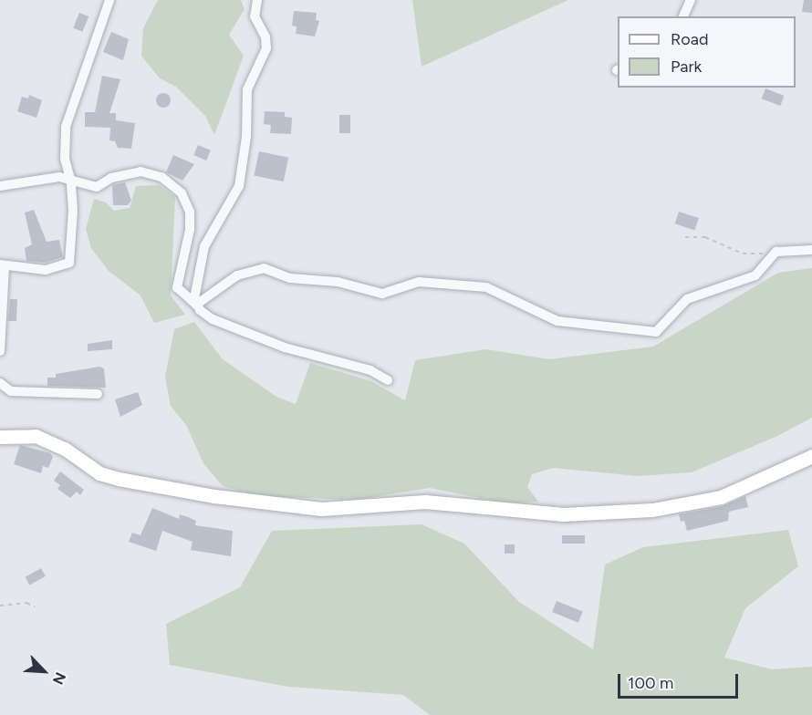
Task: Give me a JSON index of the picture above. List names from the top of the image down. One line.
{"legend":["Road","Park"],"scale_bar":"100 m","north":"bottom right"}
